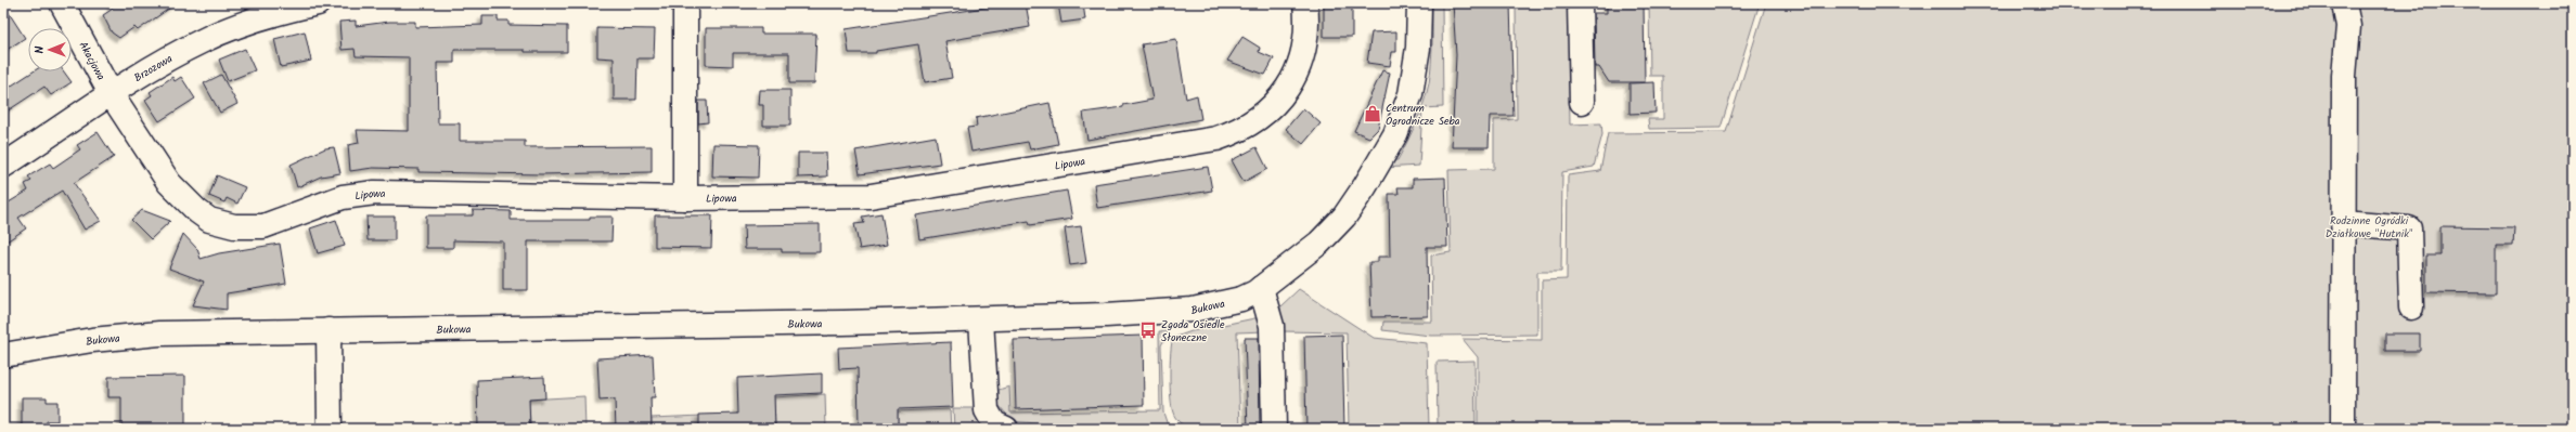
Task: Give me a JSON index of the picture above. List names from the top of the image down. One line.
{"streets":{"street":["Akacjowa","Brzozowa","Lipowa","Bukowa"]},"crossings":[["Akacjowa","Brzozowa"],["Akacjowa","Lipowa"],["Brzozowa","Lipowa"]],"parks":["Rodzinne Ogródki Działkowe \"Hutnik\""],"places":{"shop":["Centrum Ogrodnicze Seba"],"bus stop":["Zgoda Osiedle Słoneczne"]},"north":"left"}
